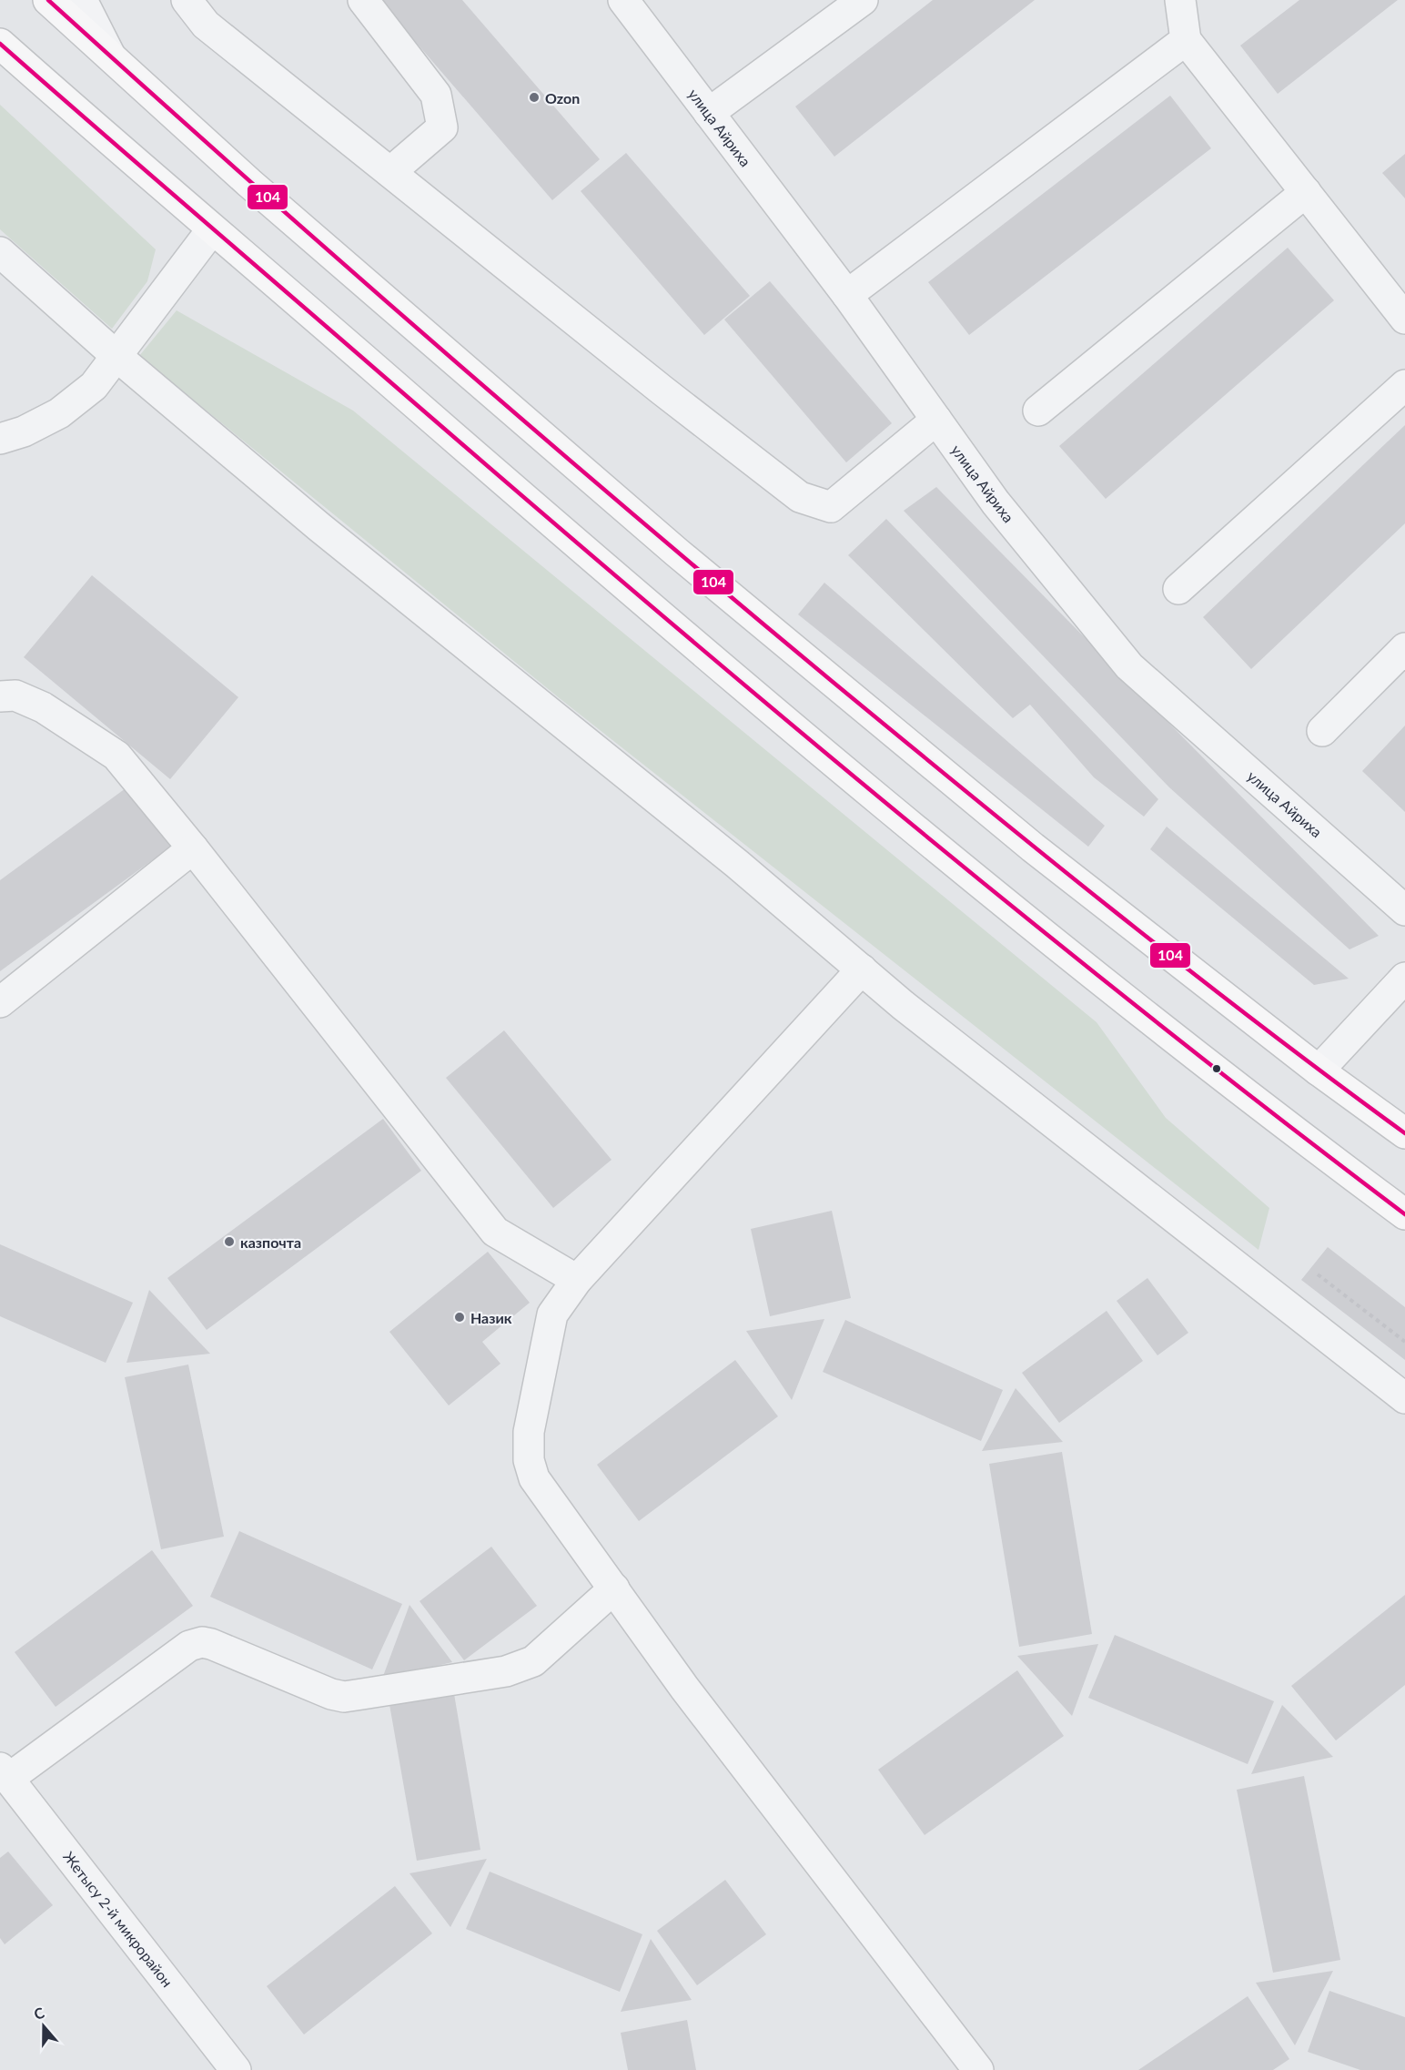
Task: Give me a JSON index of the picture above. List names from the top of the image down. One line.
{"streets":{"street":["улица Айриха","Жетысу 2-й микрорайон"]},"places":["Ozon","казпочта","Назик"],"lines":["transit line 104"],"north":"top"}
